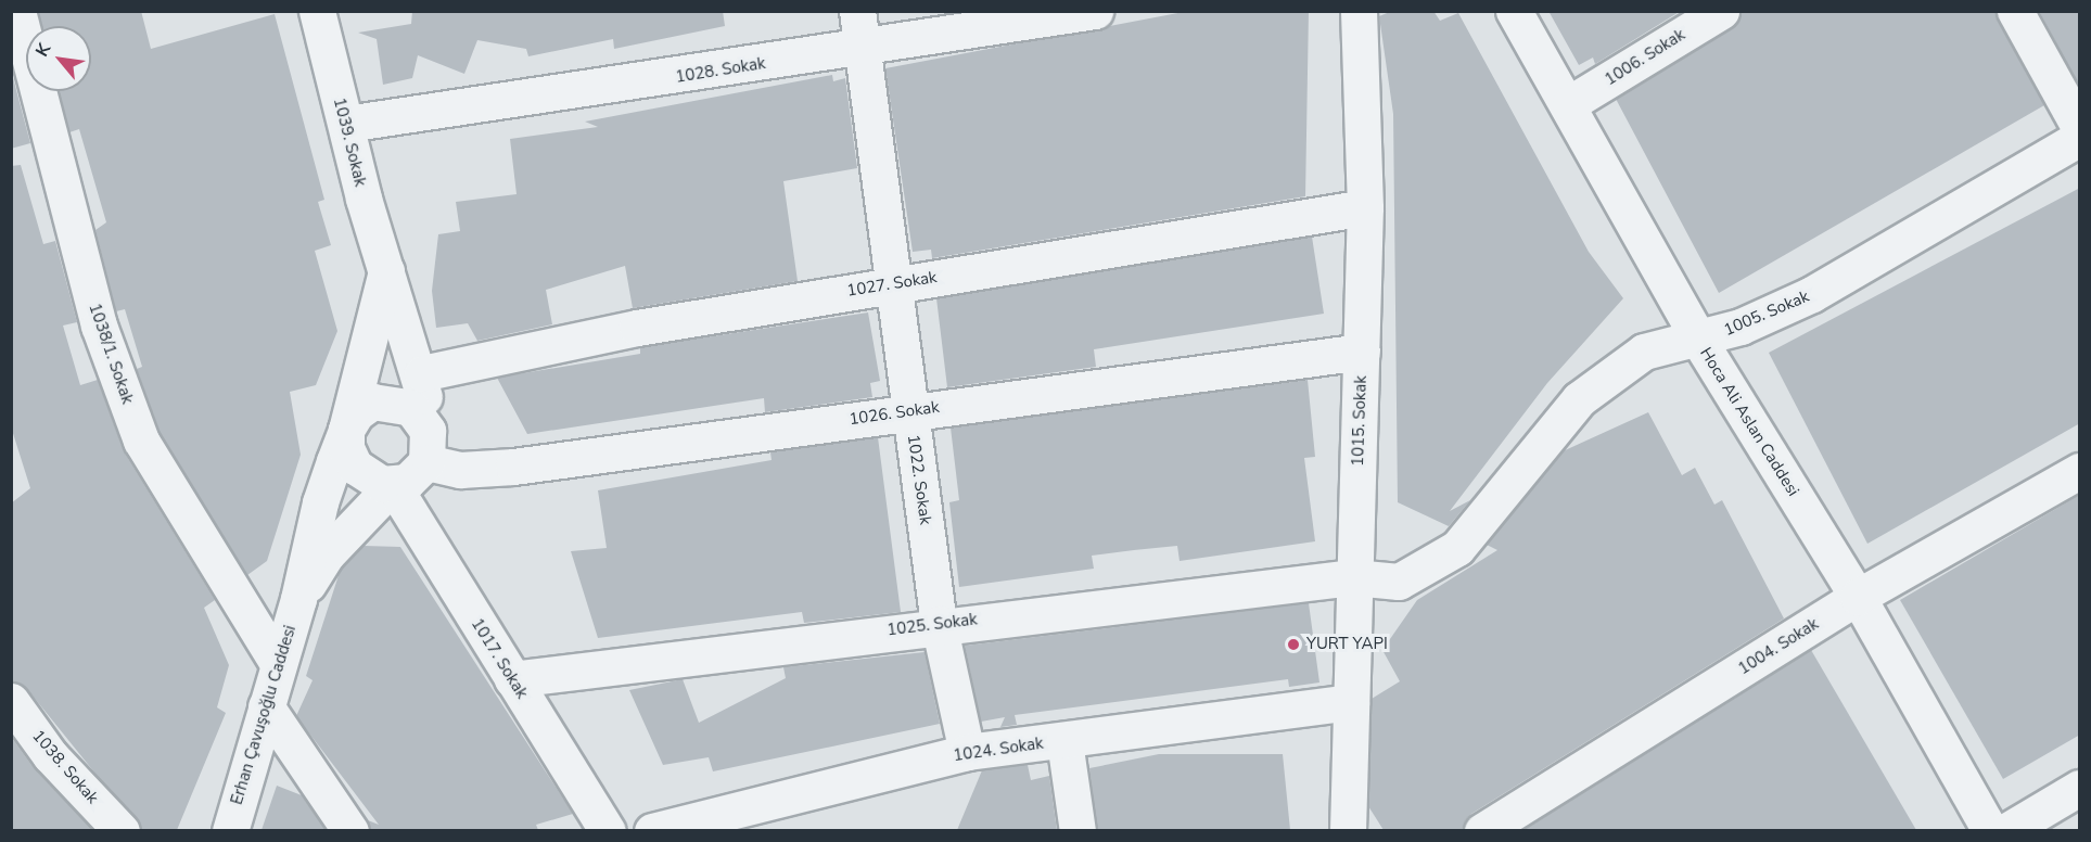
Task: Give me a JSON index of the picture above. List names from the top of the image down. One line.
{"streets":{"street":["1006. Sokak","1028. Sokak","1039. Sokak","1027. Sokak","1005. Sokak","1038/1. Sokak","1026. Sokak","1015. Sokak","Hoca Ali Aslan Caddesi","1022. Sokak","1025. Sokak","1004. Sokak","1017. Sokak","Erhan Çavuşoğlu Caddesi","1024. Sokak","1038. Sokak"]},"crossings":[["1006. Sokak","Hoca Ali Aslan Caddesi"],["1028. Sokak","1039. Sokak"],["1028. Sokak","1022. Sokak"],["1039. Sokak","1027. Sokak"],["1027. Sokak","1015. Sokak"],["1027. Sokak","1022. Sokak"],["1005. Sokak","1015. Sokak"],["1005. Sokak","Hoca Ali Aslan Caddesi"],["1005. Sokak","1025. Sokak"],["1038/1. Sokak","Erhan Çavuşoğlu Caddesi"],["1026. Sokak","1015. Sokak"],["1026. Sokak","1022. Sokak"],["1026. Sokak","1017. Sokak"],["1015. Sokak","1025. Sokak"],["1015. Sokak","1024. Sokak"],["Hoca Ali Aslan Caddesi","1004. Sokak"],["1022. Sokak","1025. Sokak"],["1022. Sokak","1024. Sokak"],["1025. Sokak","1017. Sokak"]],"places":["YURT YAPI"],"north":"top left"}
